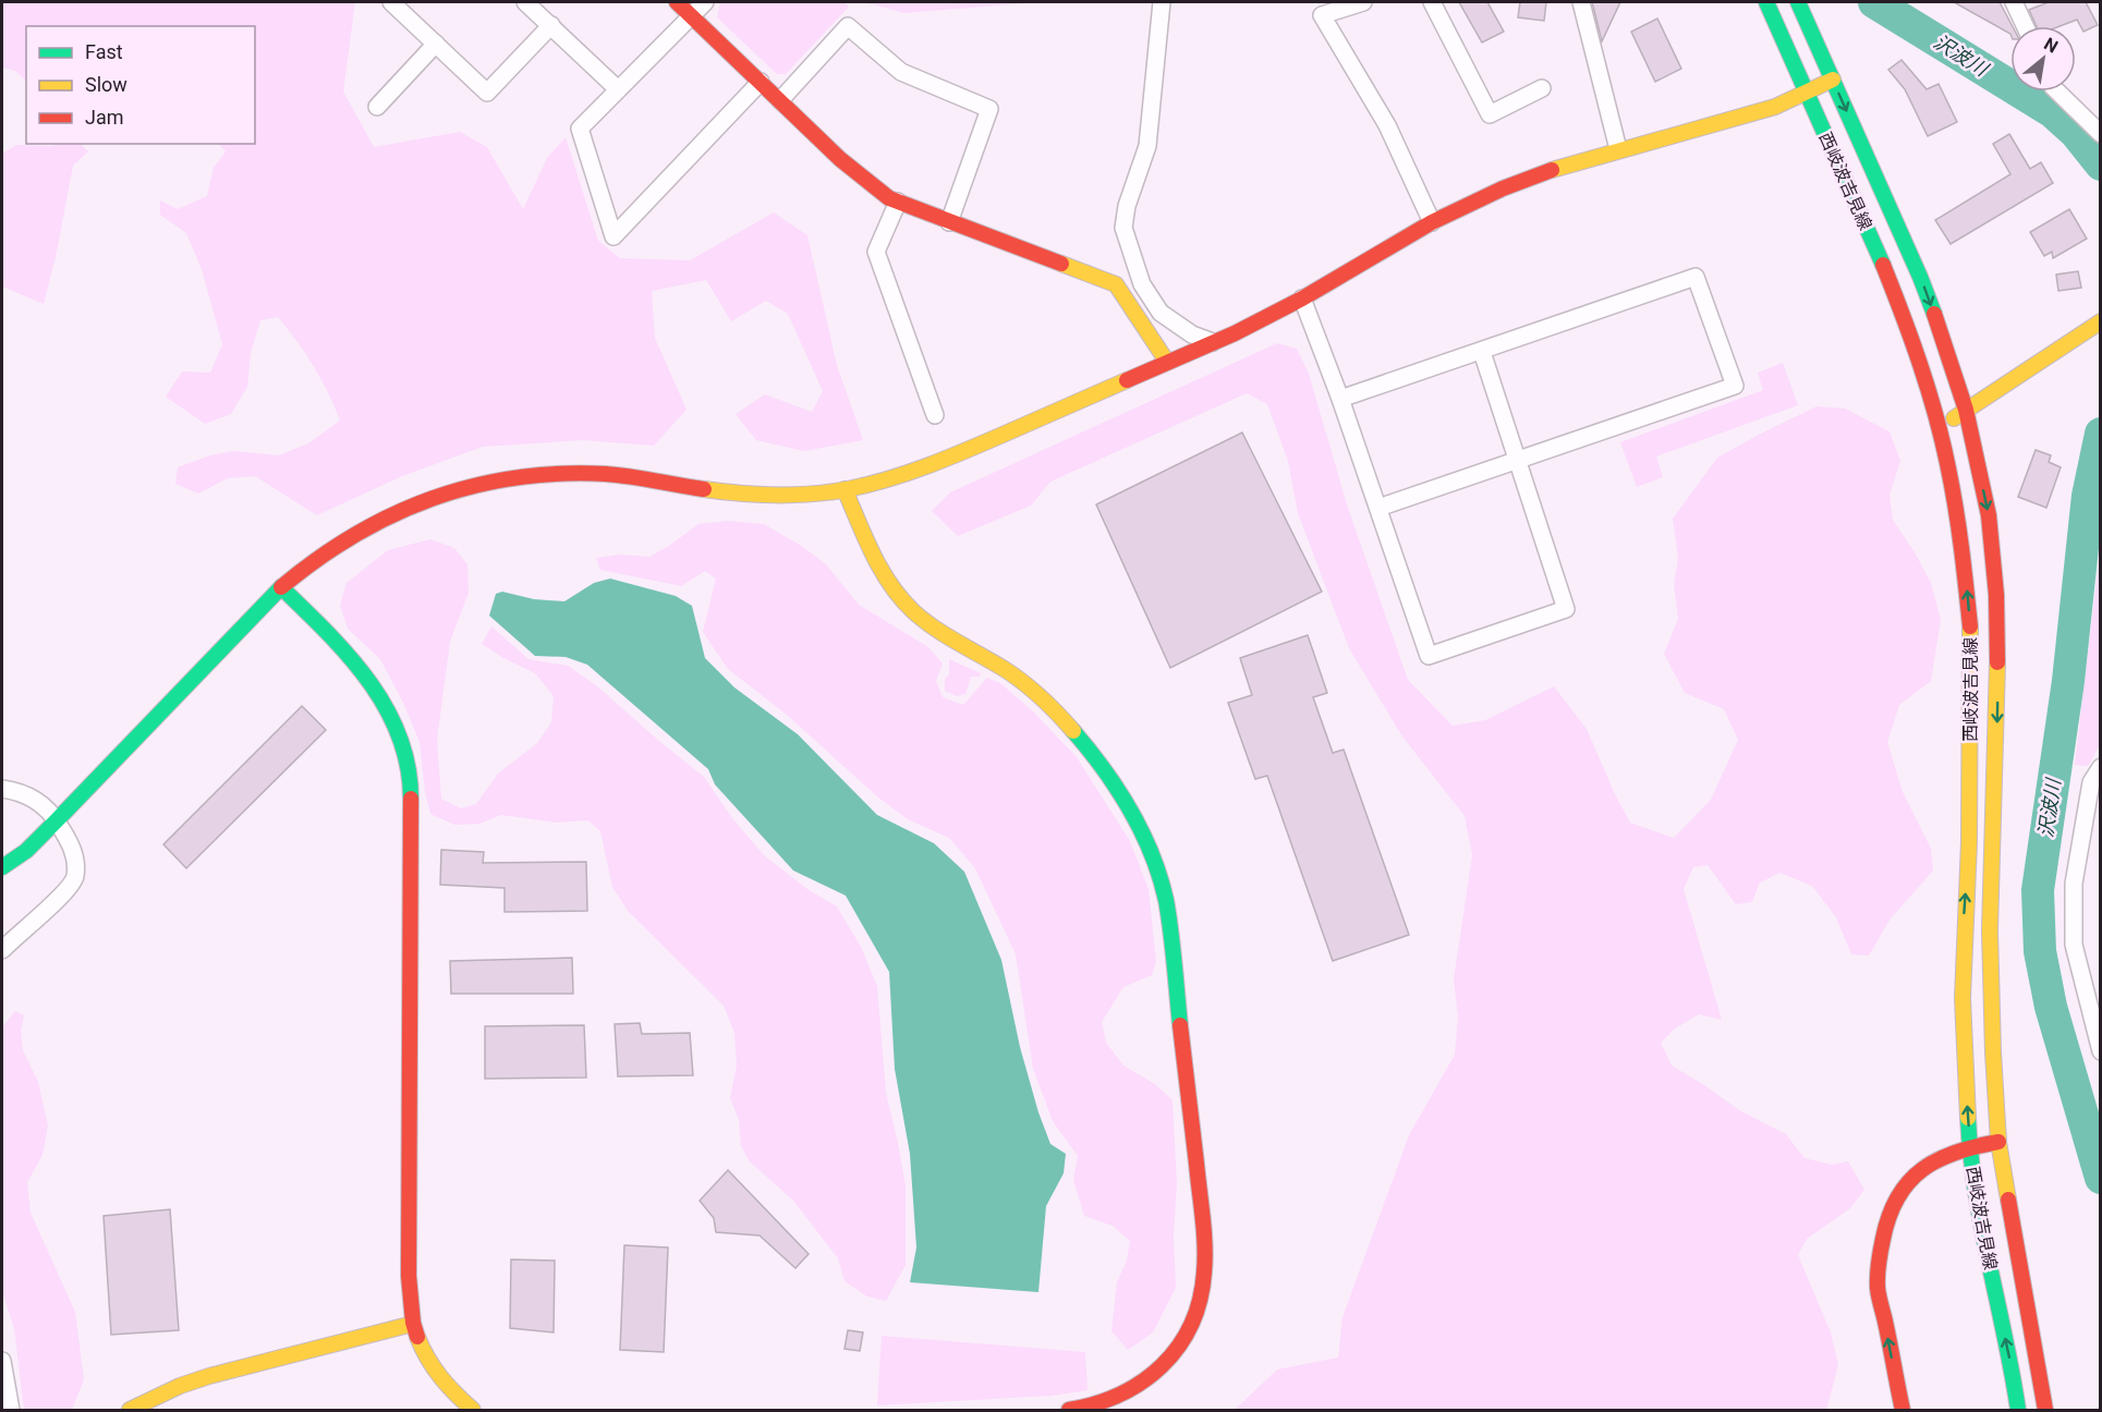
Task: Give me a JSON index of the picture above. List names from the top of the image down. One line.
{"streets":{"street":["西岐波吉見線"]},"water":["沢波川"],"legend":["Fast","Slow","Jam"],"north":"top right"}
